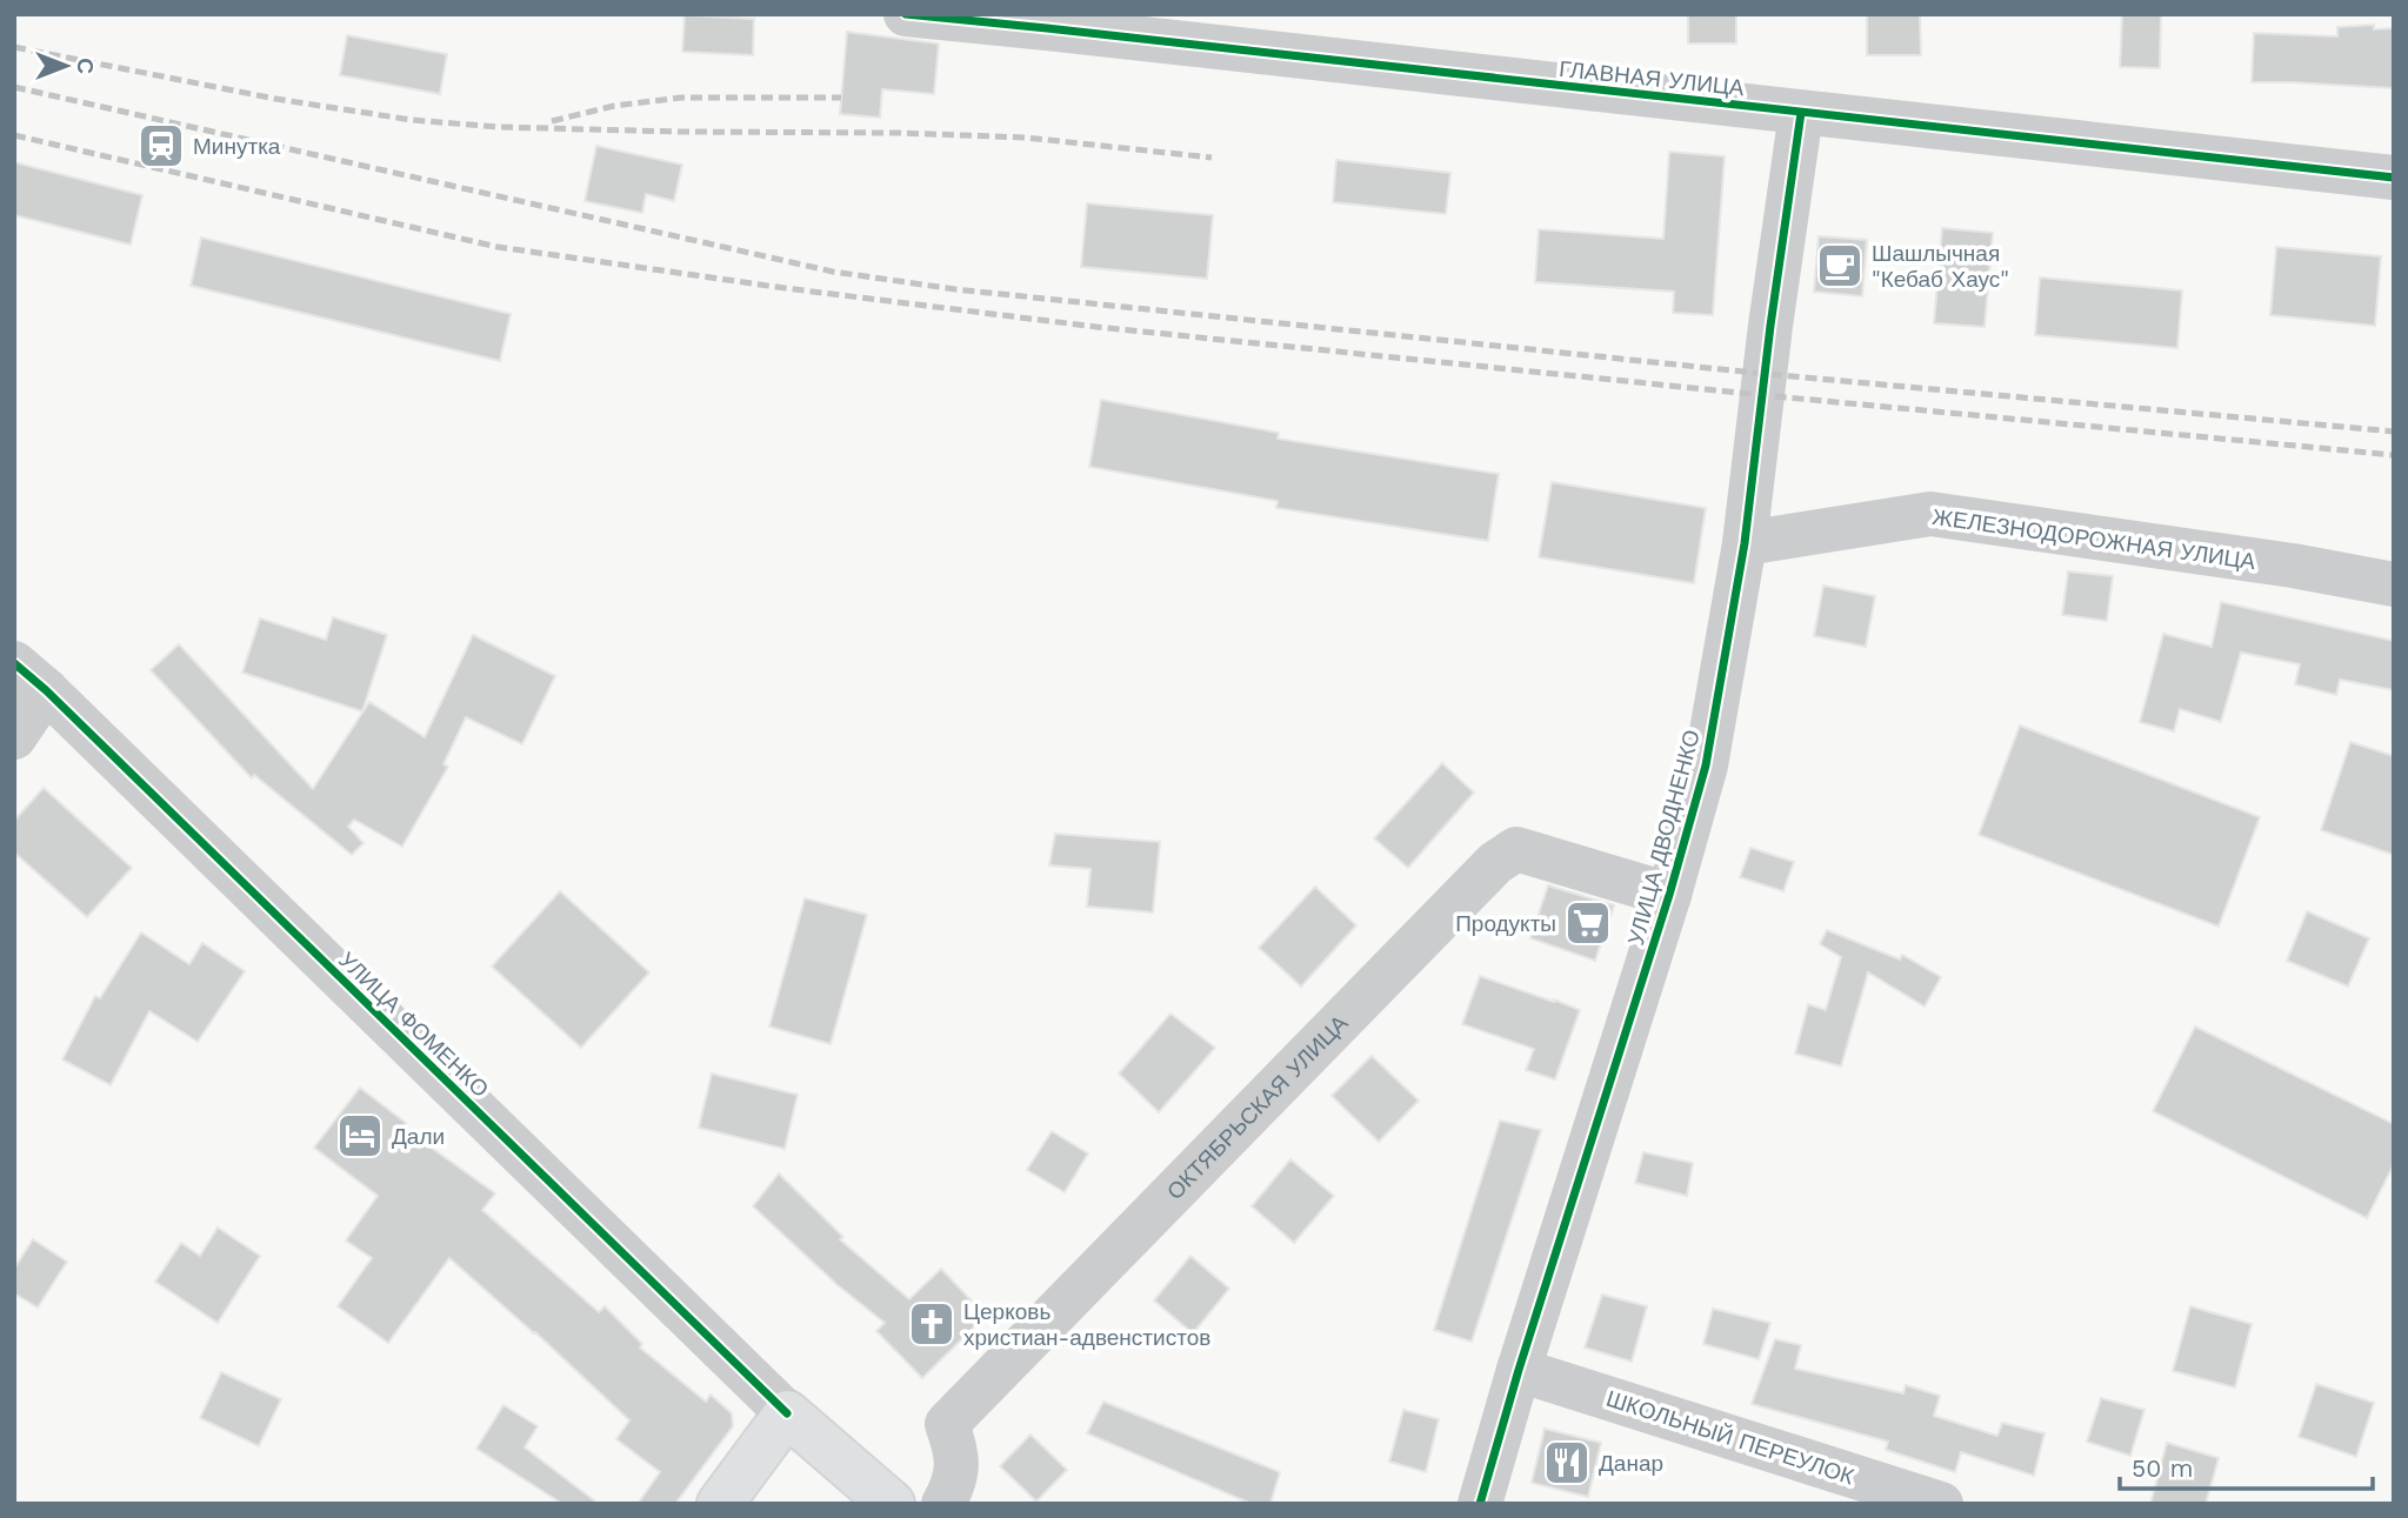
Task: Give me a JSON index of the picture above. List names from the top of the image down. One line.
{"streets":{"main road":["УЛИЦА ФОМЕНКО"],"street":["ГЛАВНАЯ УЛИЦА","ЖЕЛЕЗНОДОРОЖНАЯ УЛИЦА","УЛИЦА ДВОДНЕНКО","ОКТЯБРЬСКАЯ УЛИЦА","ШКОЛЬНЫЙ ПЕРЕУЛОК"]},"crossings":[["ГЛАВНАЯ УЛИЦА","УЛИЦА ДВОДНЕНКО"],["ЖЕЛЕЗНОДОРОЖНАЯ УЛИЦА","УЛИЦА ДВОДНЕНКО"],["УЛИЦА ДВОДНЕНКО","ОКТЯБРЬСКАЯ УЛИЦА"],["УЛИЦА ДВОДНЕНКО","ШКОЛЬНЫЙ ПЕРЕУЛОК"]],"places":{"station":["Минутка"],"cafe":["Шашлычная \"Кебаб Хаус\""],"supermarket":["Продукты"],"hotel":["Дали"],"church":["Церковь христиан-адвенстистов"],"restaurant":["Данар"]},"scale_bar":"50 m","north":"right"}
